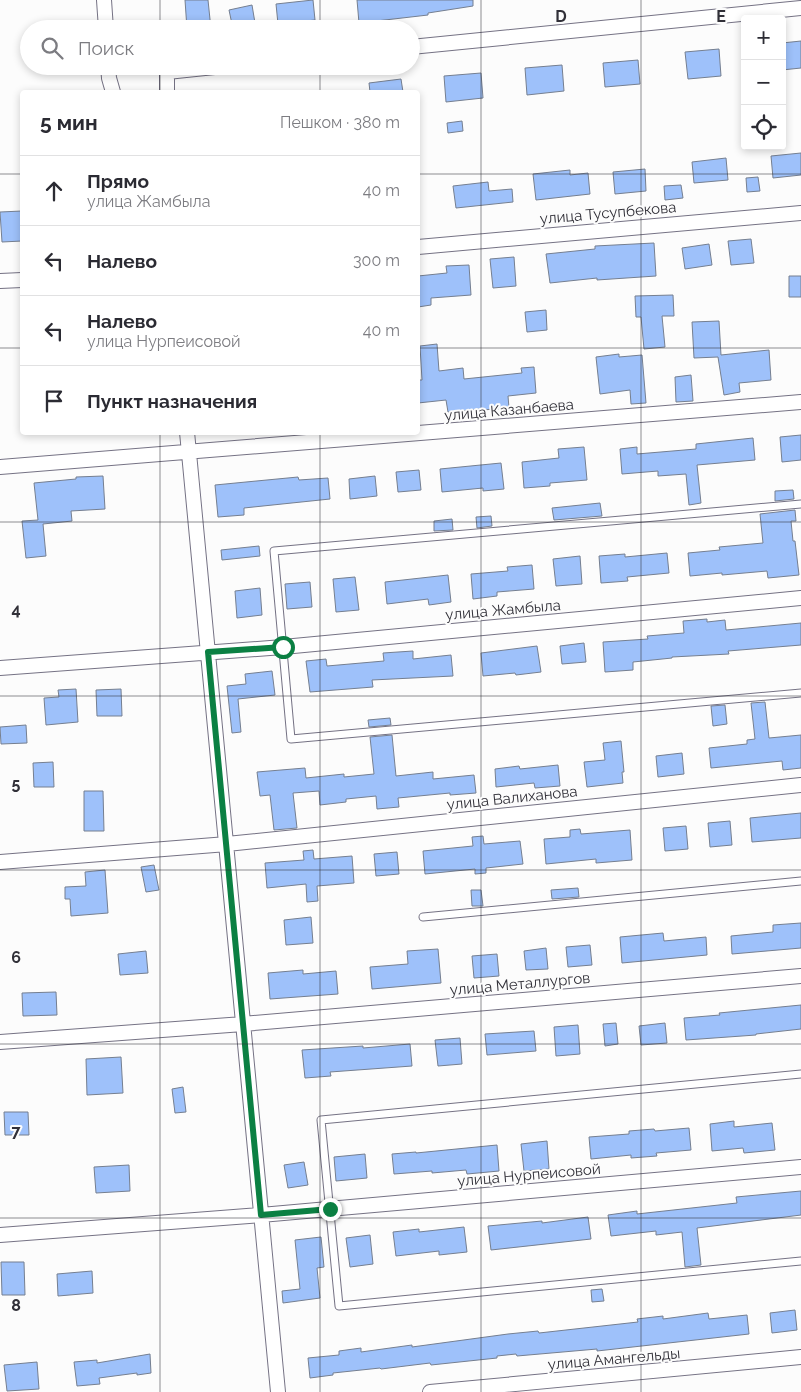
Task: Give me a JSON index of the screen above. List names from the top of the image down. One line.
{"streets":{"street":["улица Тусупбекова","улица Казанбаева","улица Жамбыла","улица Валиханова","улица Металлургов","улица Нурпеисовой","улица Амангельды"]},"page":{"map_buttons":["+","−"],"search":"Поиск","heading":["5 мин","Пешком · 380 m"],"list":[["Прямо","улица Жамбыла","40 m"],["Налево","300 m"],["Налево","улица Нурпеисовой","40 m"],"Пункт назначения"]},"grid":{"columns":["D","E"],"rows":["4","5","6","7","8"]}}
